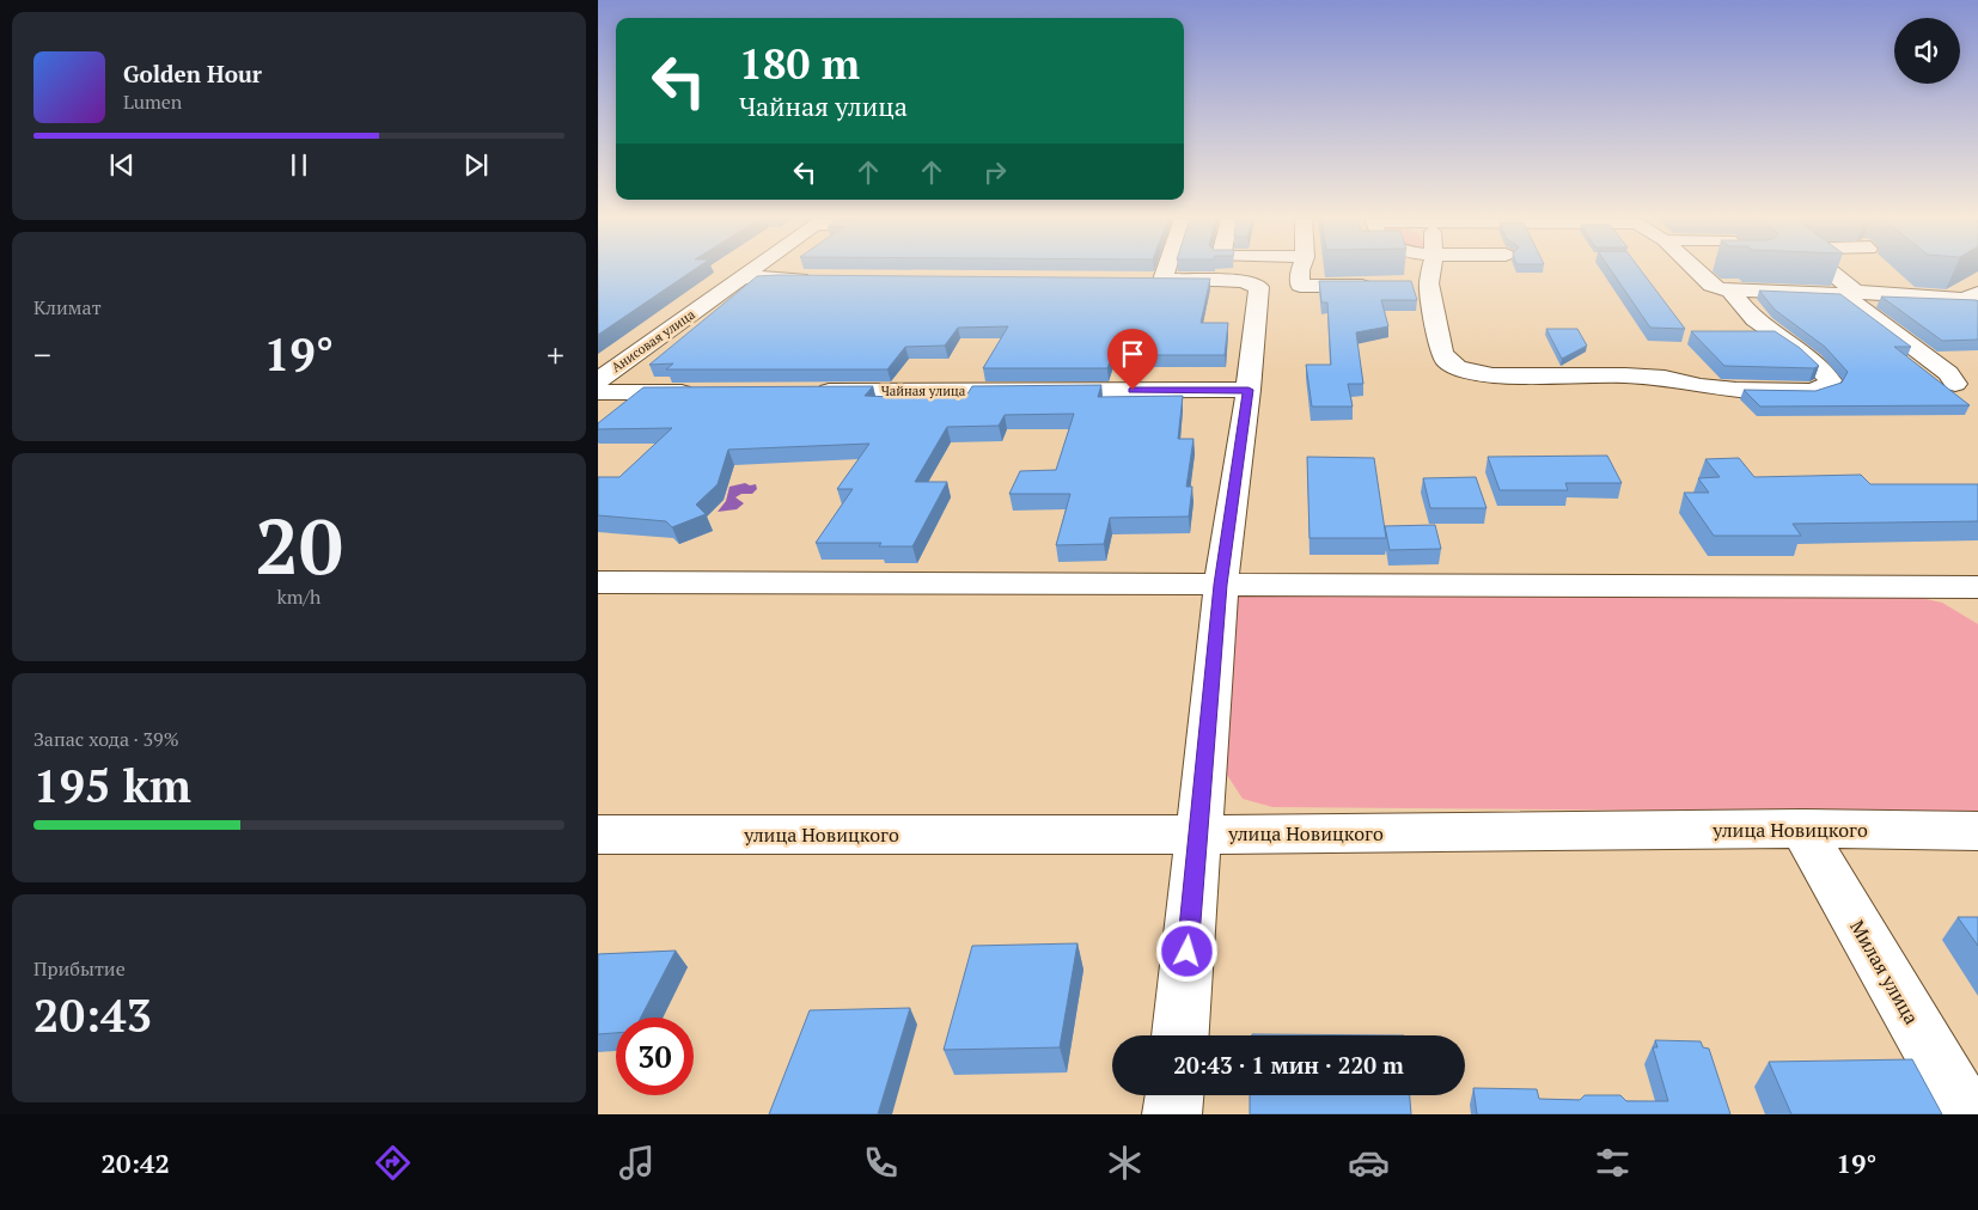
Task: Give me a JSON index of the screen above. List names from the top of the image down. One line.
{"streets":{"street":["Анисовая улица","Чайная улица","улица Новицкого","Милая улица"]},"crossings":[["улица Новицкого","Милая улица"]],"page":{"turn":["180 m","Чайная улица"],"song":["Golden Hour","Lumen"],"tile":["Климат",["20","km/h"],["Запас хода · 39%","195 km"],["Прибытие","20:43"]],"heat":["−","19°","+"],"limit":"30","trip":"20:43 · 1 мин · 220 m","tabs":["20:42","19°"]}}
